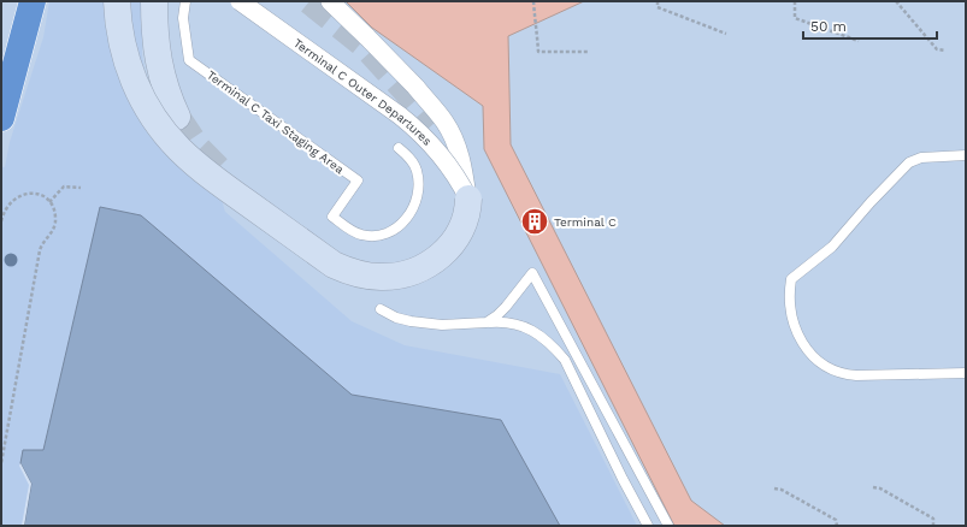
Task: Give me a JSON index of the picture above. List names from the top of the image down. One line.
{"streets":{"street":["Terminal C Outer Departures"],"lane":["Terminal C Taxi Staging Area"]},"places":{"building":["Terminal C"]},"scale_bar":"50 m"}
